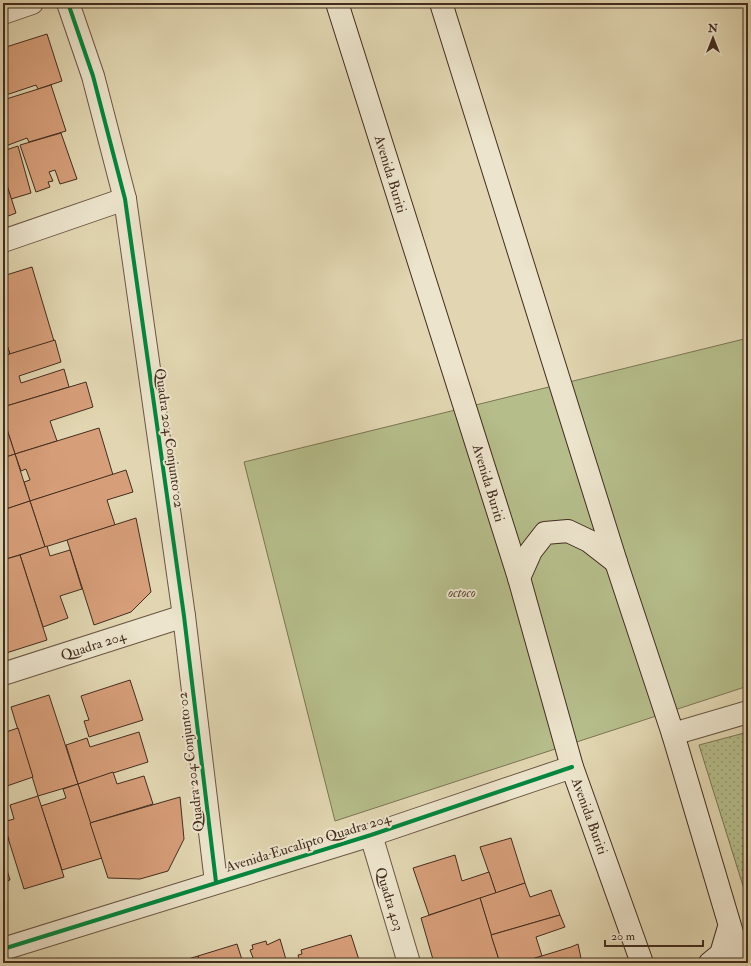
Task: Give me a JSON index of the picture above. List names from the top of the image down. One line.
{"streets":{"main road":["Avenida Buriti","Quadra 204 Conjunto 02","Quadra 204","Avenida Eucalipto Quadra 204","Quadra 403"]},"crossings":[["Avenida Buriti","Avenida Eucalipto Quadra 204"],["Quadra 204 Conjunto 02","Quadra 204"],["Quadra 204 Conjunto 02","Avenida Eucalipto Quadra 204"],["Avenida Eucalipto Quadra 204","Quadra 403"]],"parks":["octoco"],"scale_bar":"20 m","north":"top"}
